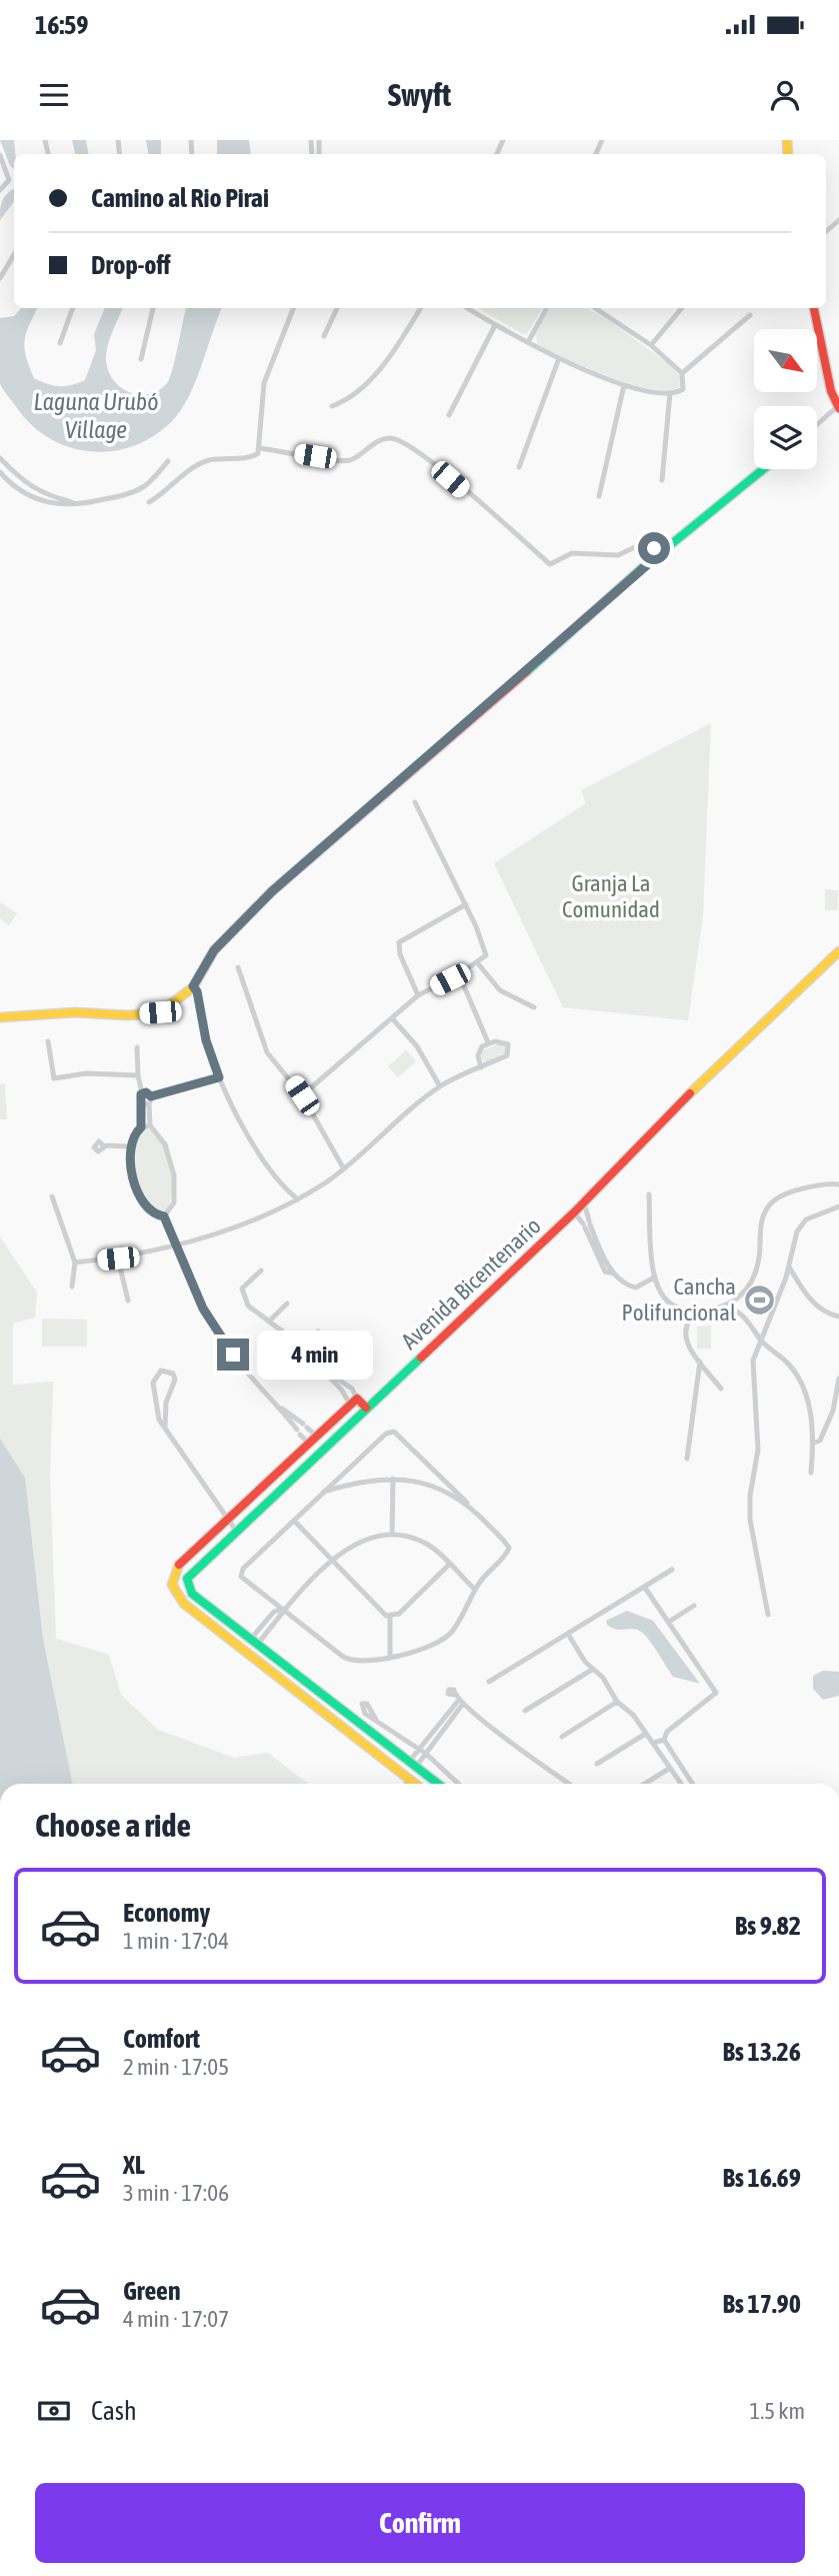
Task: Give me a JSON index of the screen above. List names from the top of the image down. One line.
{"streets":{"street":["Avenida Bicentenario"]},"water":["Laguna Urubó Village"],"parks":["Granja La Comunidad"],"places":{"sports":["Cancha Polifuncional"]},"north":"bottom right","page":{"status":"16:59","header":"Swyft","banner":["Camino al Rio Pirai","Drop-off"],"bubble":"4 min","heading":"Choose a ride","list":[{"name":"Economy","note":"1 min · 17:04","value":"Bs 9.82"},{"name":"Comfort","note":"2 min · 17:05","value":"Bs 13.26"},{"name":"XL","note":"3 min · 17:06","value":"Bs 16.69"},{"name":"Green","note":"4 min · 17:07","value":"Bs 17.90"}],"pay":["Cash","1.5 km"],"buttons":"Confirm"}}
